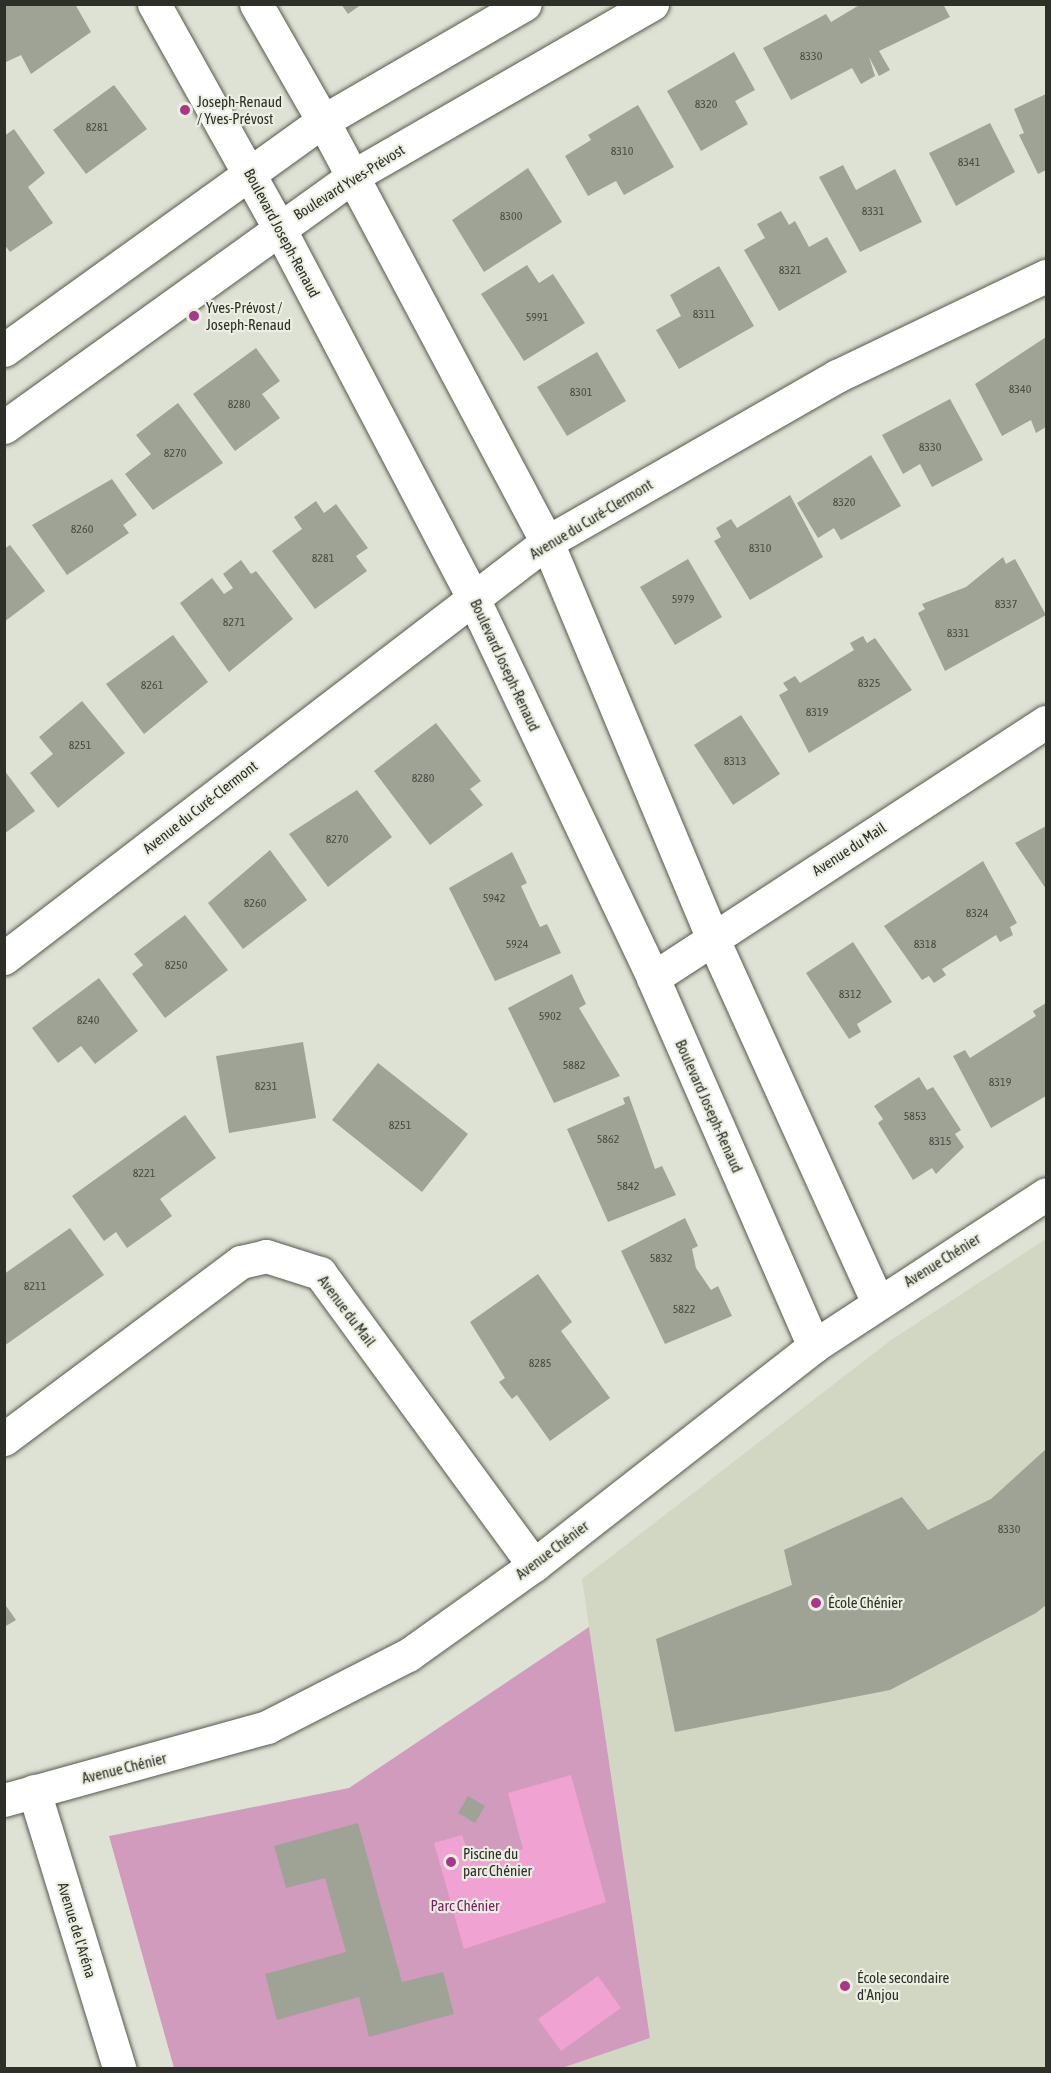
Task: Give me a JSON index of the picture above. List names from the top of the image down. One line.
{"streets":{"street":["Boulevard Yves-Prévost","Boulevard Joseph-Renaud","Avenue du Curé-Clermont","Avenue du Mail","Avenue Chénier","Avenue de l'Aréna"]},"crossings":[["Boulevard Yves-Prévost","Boulevard Joseph-Renaud"],["Boulevard Joseph-Renaud","Avenue du Curé-Clermont"],["Boulevard Joseph-Renaud","Avenue du Mail"],["Boulevard Joseph-Renaud","Avenue Chénier"],["Avenue du Mail","Avenue Chénier"],["Avenue Chénier","Avenue de l'Aréna"]],"parks":["Parc Chénier"],"places":["Joseph-Renaud / Yves-Prévost","Yves-Prévost / Joseph-Renaud","École Chénier","Piscine du parc Chénier","École secondaire d'Anjou"],"house_numbers":["8330","8320","8281","8310","8341","8331","8300","8321","8311","5991","8340","8301","8280","8330","8270","8320","8260","8310","8281","5979","8337","8271","8331","8325","8261","8319","8251","8313","8280","8270","5942","8260","8324","5924","8318","8250","8312","5902","8240","5882","8319","8231","5853","8251","5862","8315","8221","5842","5832","8211","5822","8285","8330"]}
